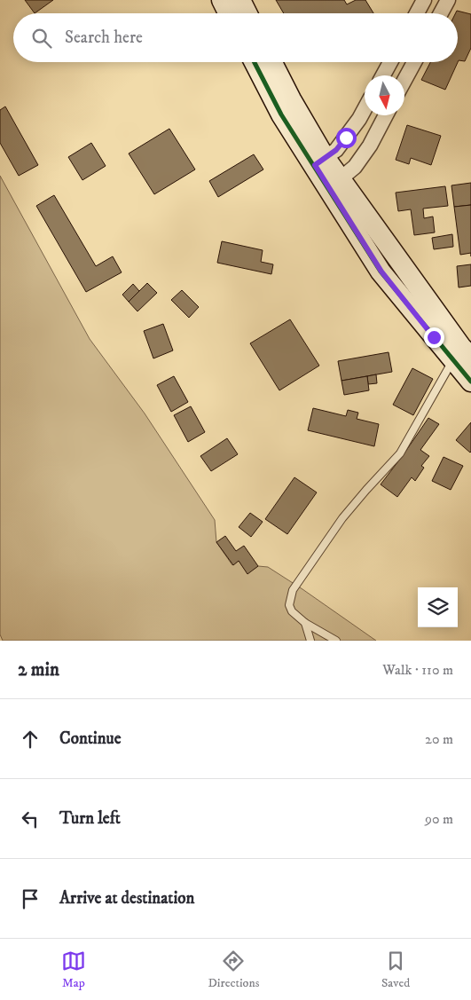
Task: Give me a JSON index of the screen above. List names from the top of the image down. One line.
{"north":"bottom","page":{"search":"Search here","heading":["2 min","Walk · 110 m"],"list":[["Continue","20 m"],["Turn left","90 m"],"Arrive at destination"],"nav":["Map","Directions","Saved"]}}
